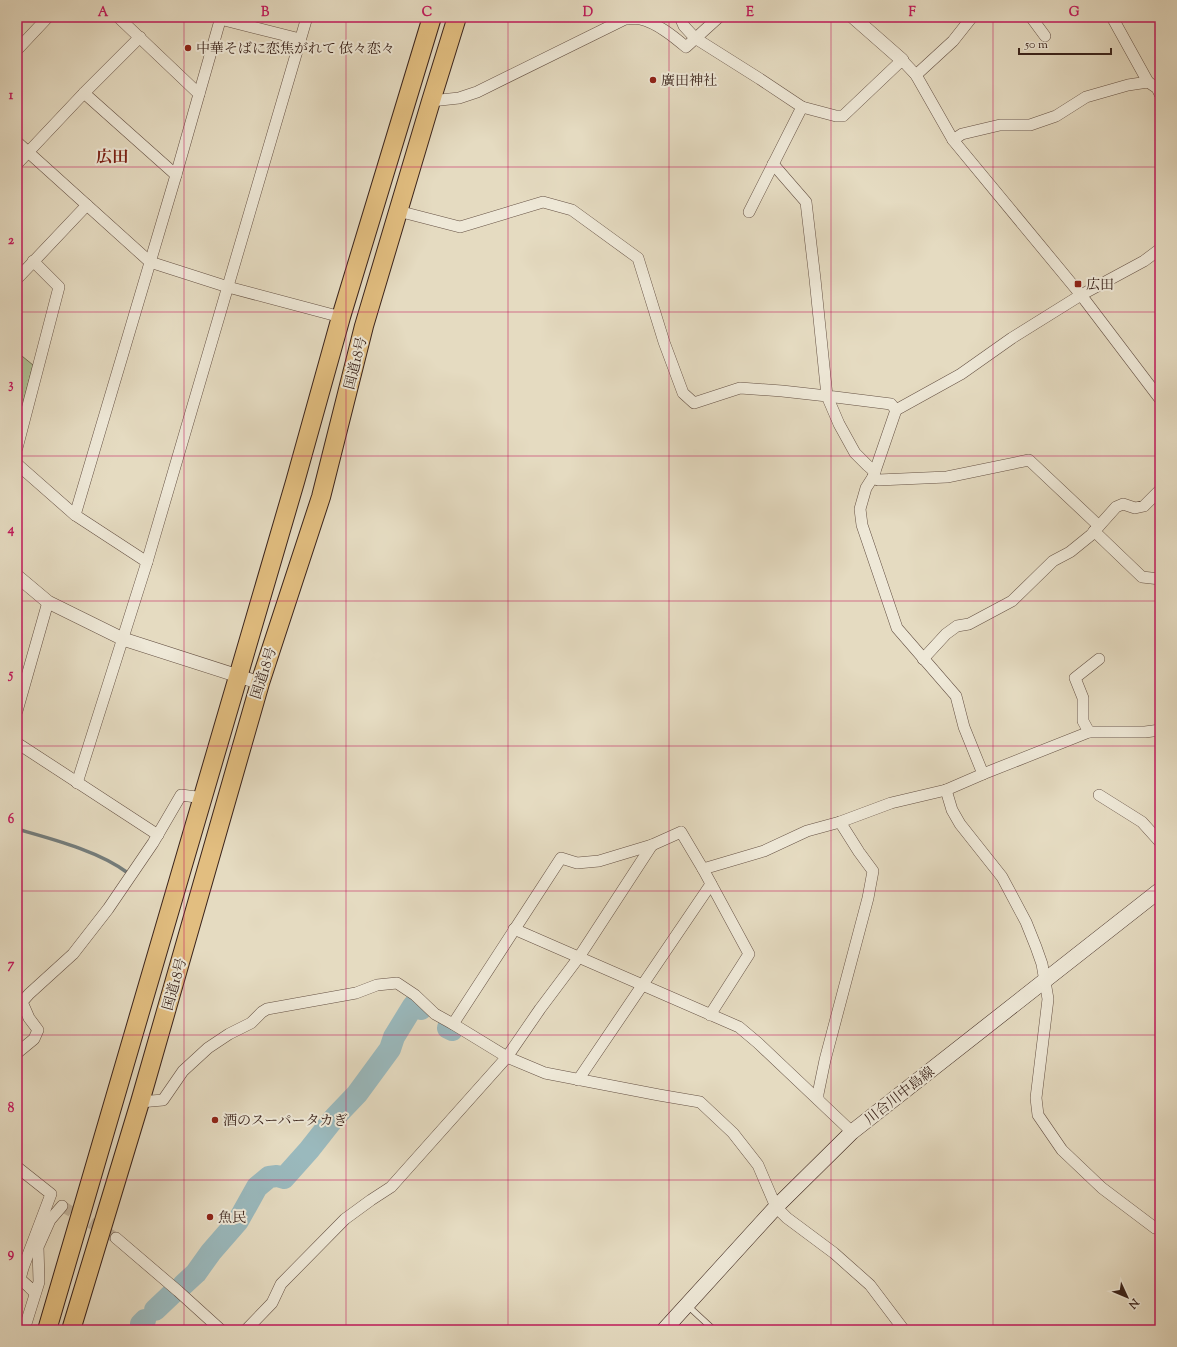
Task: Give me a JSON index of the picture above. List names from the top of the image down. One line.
{"streets":{"highway":["国道18号"],"main road":["川合川中島線"]},"districts":["広田"],"places":{"other":["中華そばに恋焦がれて 依々恋々","廣田神社","酒のスーパータカぎ","魚民"],"transit":["広田"]},"scale_bar":"50 m","north":"bottom right","grid":{"columns":["A","B","C","D","E","F","G"],"rows":["1","2","3","4","5","6","7","8","9"]}}
